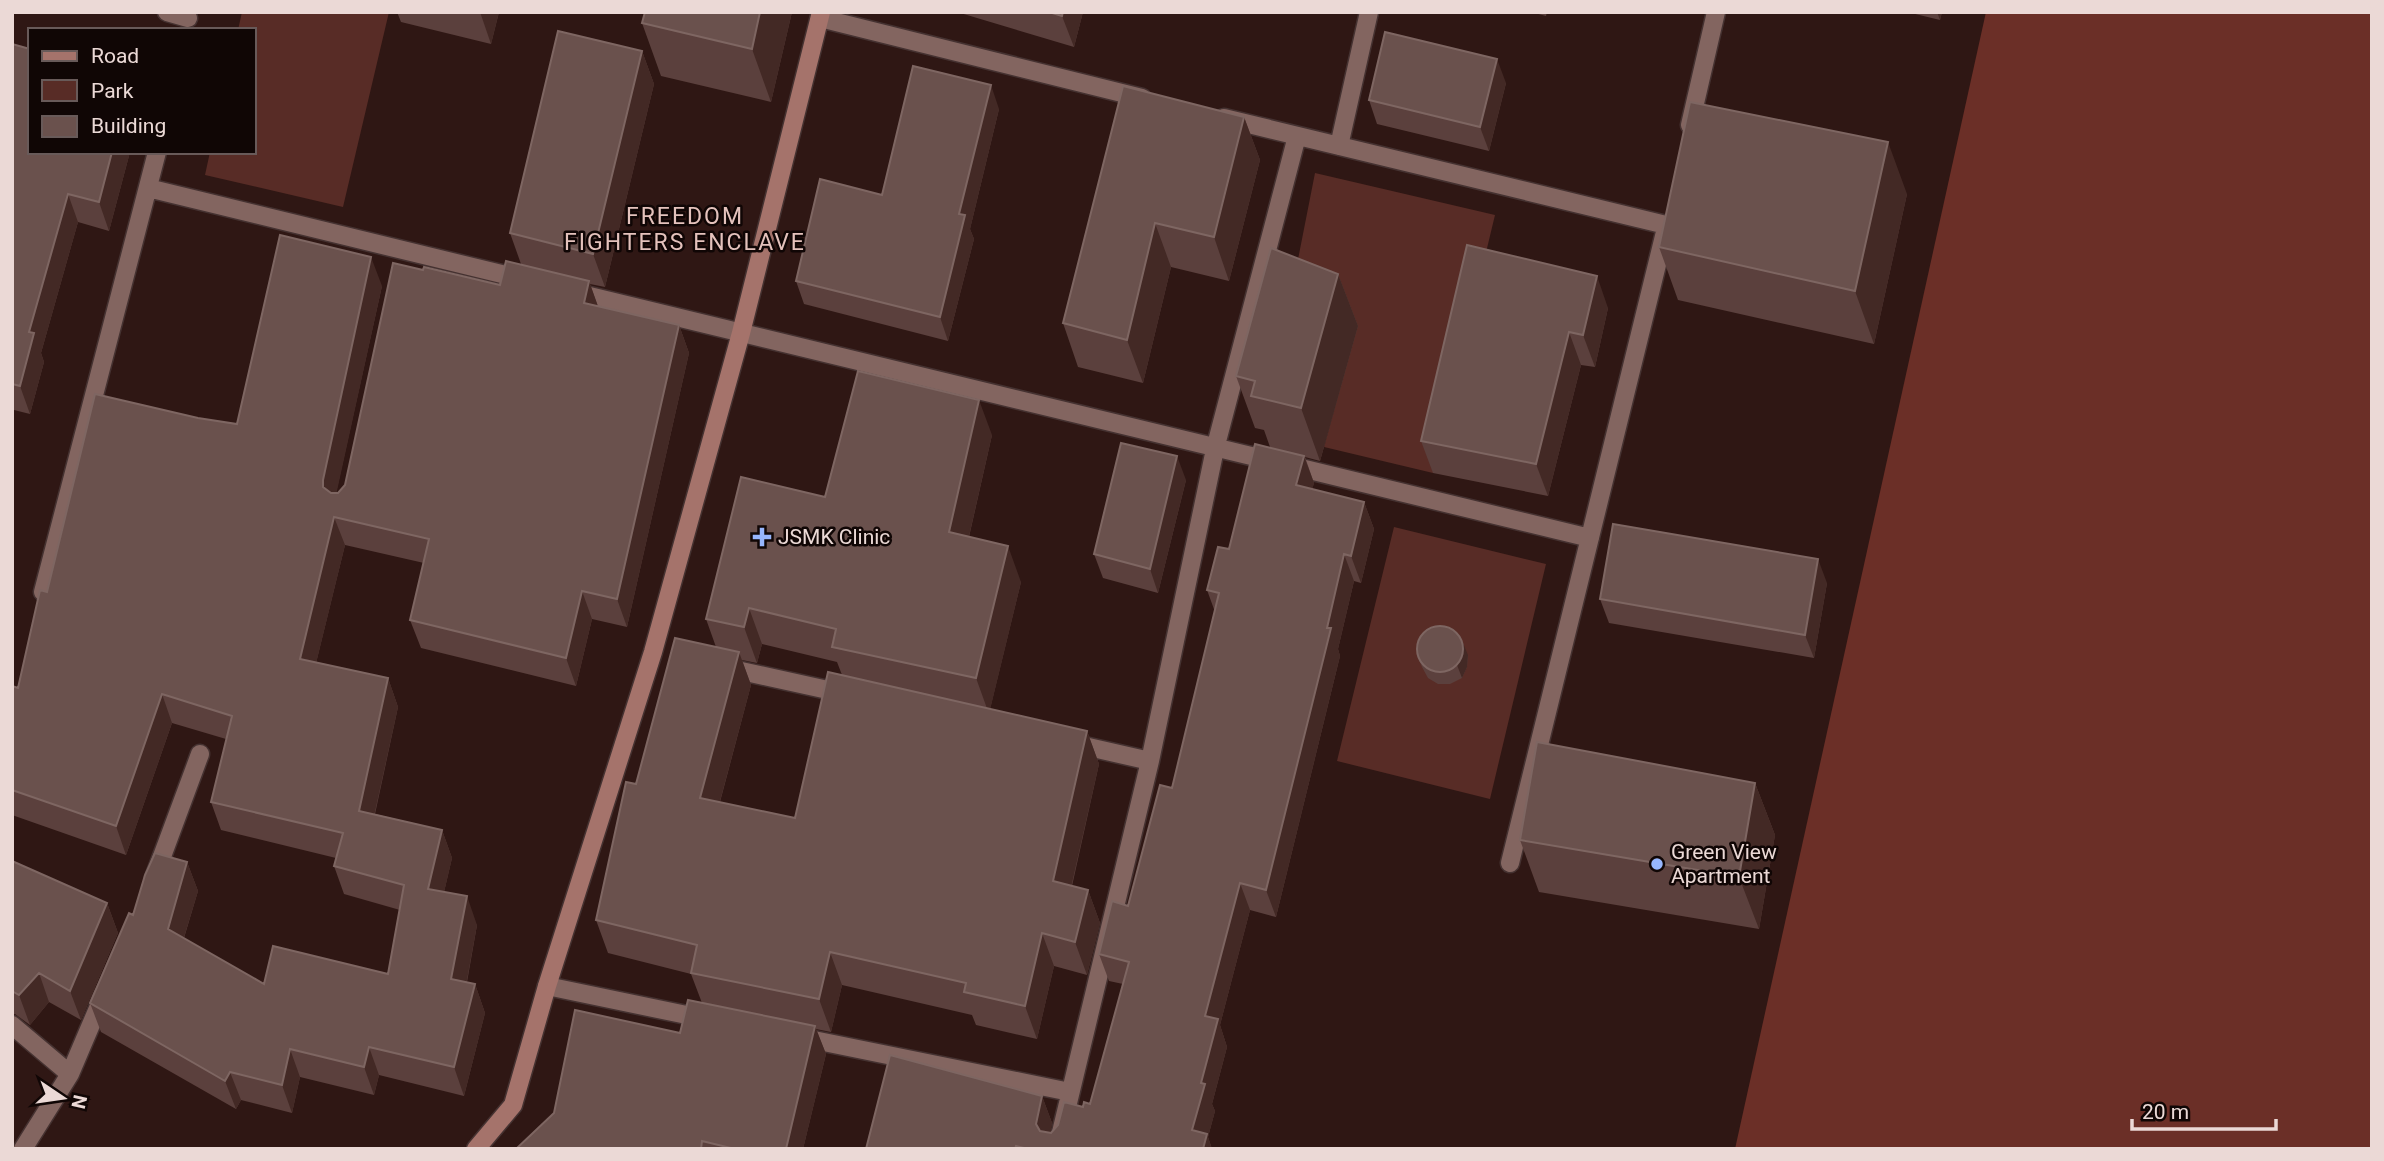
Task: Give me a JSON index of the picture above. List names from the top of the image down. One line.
{"districts":["FREEDOM FIGHTERS ENCLAVE"],"places":{"health":["JSMK Clinic"],"other":["Green View Apartment"]},"legend":["Road","Park","Building"],"scale_bar":"20 m","north":"right"}
